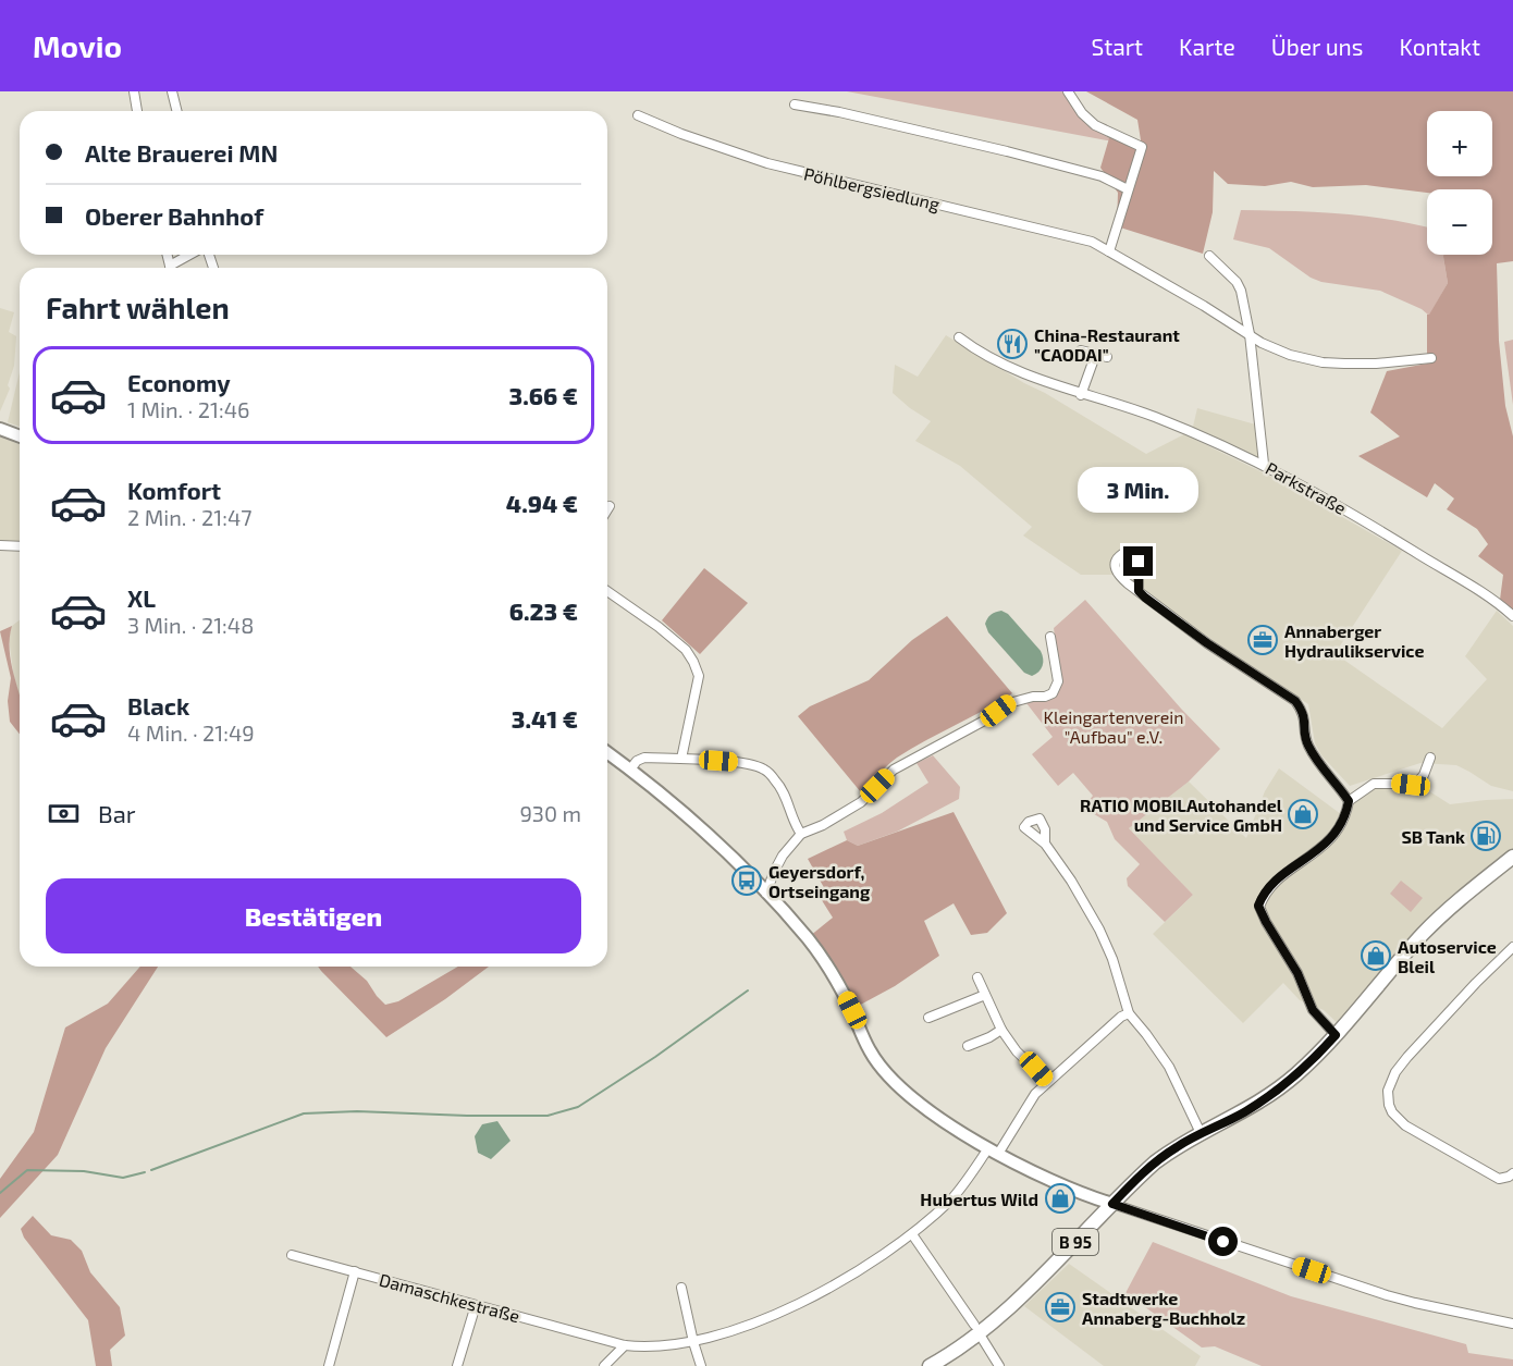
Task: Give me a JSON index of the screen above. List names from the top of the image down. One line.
{"streets":{"main road":["B 95"],"street":["Pöhlbergsiedlung","Parkstraße","Damaschkestraße"]},"parks":["Kleingartenverein \"Aufbau\" e.V."],"places":{"restaurant":["China-Restaurant \"CAODAI\""],"office":["Annaberger Hydraulikservice","Stadtwerke Annaberg-Buchholz"],"shop":["RATIO MOBILAutohandel und Service GmbH","Autoservice Bleil","Hubertus Wild"],"fuel station":["SB Tank"],"bus stop":["Geyersdorf, Ortseingang"]},"page":{"header":"Movio","nav":["Start","Karte","Über uns","Kontakt"],"map_buttons":["+","−"],"banner":["Alte Brauerei MN","Oberer Bahnhof"],"heading":"Fahrt wählen","list":[{"name":"Economy","note":"1 Min. · 21:46","value":"3.66 €"},{"name":"Komfort","note":"2 Min. · 21:47","value":"4.94 €"},{"name":"XL","note":"3 Min. · 21:48","value":"6.23 €"},{"name":"Black","note":"4 Min. · 21:49","value":"3.41 €"}],"bubble":"3 Min.","pay":["Bar","930 m"],"buttons":"Bestätigen"}}
